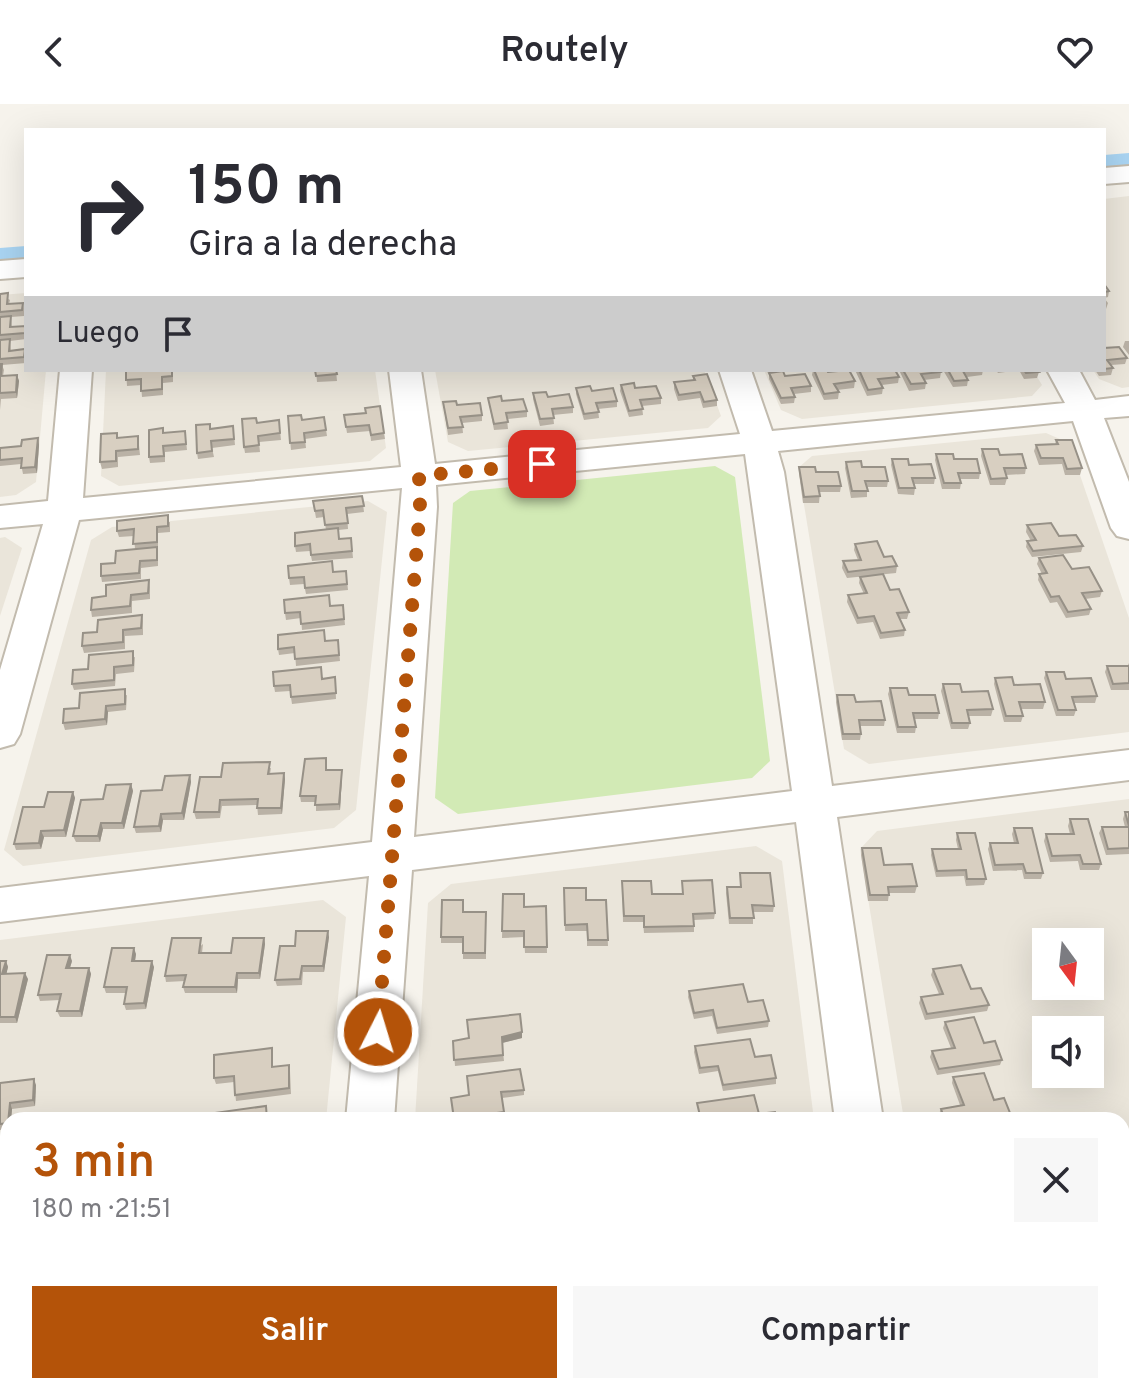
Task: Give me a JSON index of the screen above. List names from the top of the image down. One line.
{"north":"bottom","page":{"header":"Routely","turn":["150 m","Gira a la derecha"],"then":"Luego","heading":["3 min","180 m · 21:51"],"buttons":["Salir","Compartir"]}}
